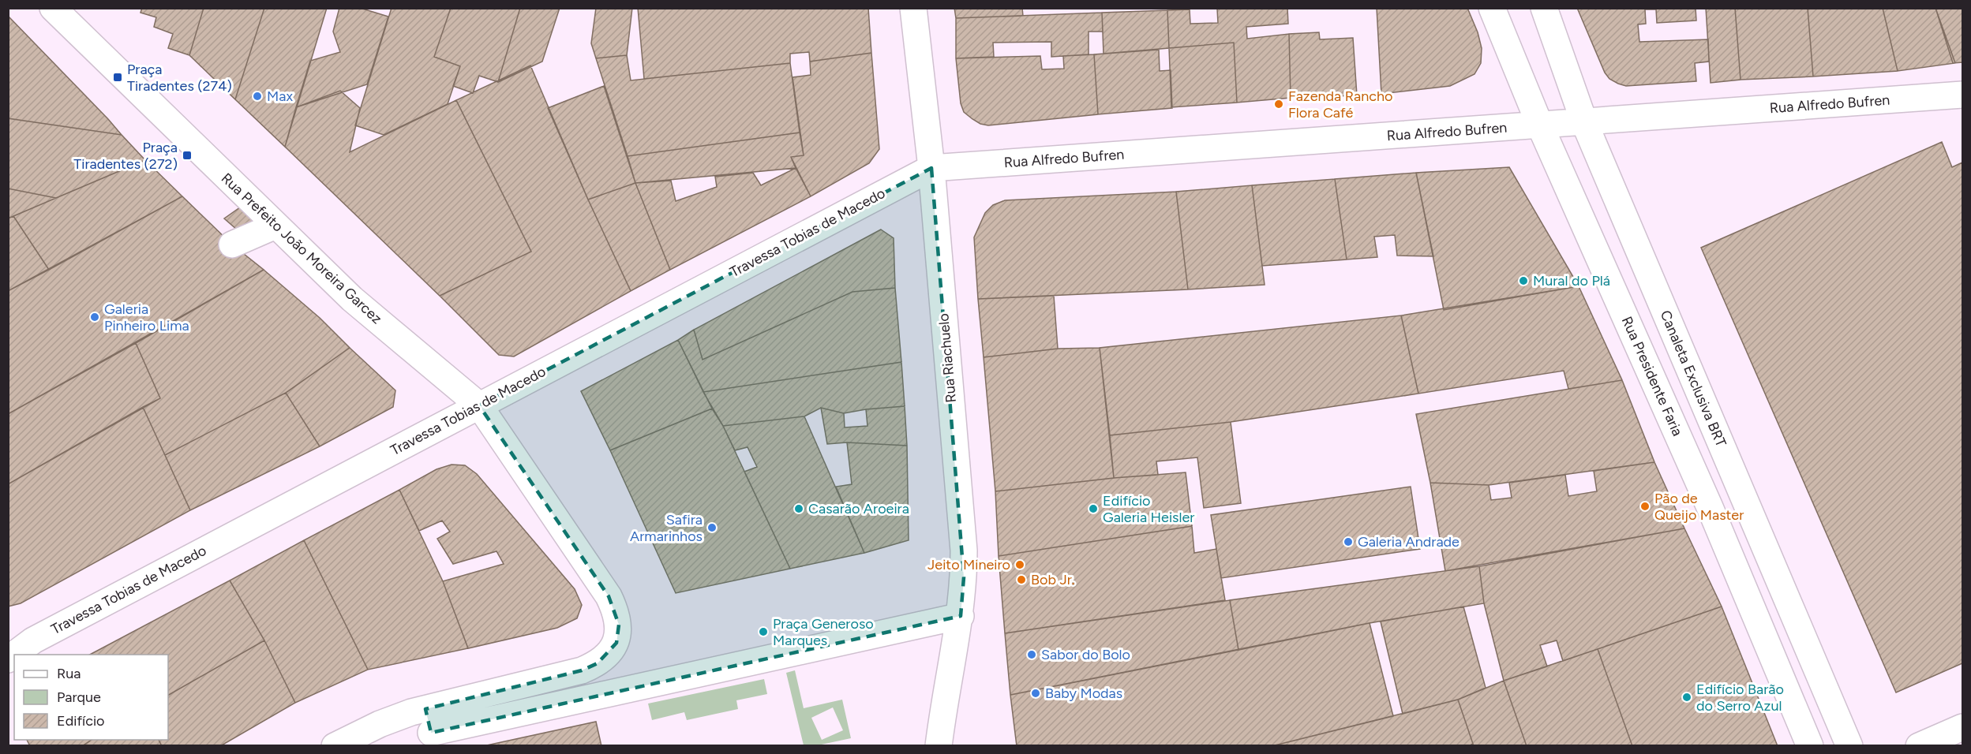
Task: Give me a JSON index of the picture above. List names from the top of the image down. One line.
{"streets":{"street":["Rua Alfredo Bufren","Travessa Tobias de Macedo","Rua Prefeito João Moreira Garcez","Rua Riachuelo","Rua Presidente Faria","Canaleta Exclusiva BRT"]},"crossings":[["Rua Alfredo Bufren","Travessa Tobias de Macedo"],["Rua Alfredo Bufren","Rua Riachuelo"],["Rua Alfredo Bufren","Rua Presidente Faria"],["Rua Alfredo Bufren","Canaleta Exclusiva BRT"],["Travessa Tobias de Macedo","Rua Prefeito João Moreira Garcez"],["Travessa Tobias de Macedo","Rua Riachuelo"]],"places":{"transit":["Praça Tiradentes (274)","Praça Tiradentes (272)"],"other":["Max","Fazenda Rancho Flora Café","Mural do Plá","Galeria Pinheiro Lima","Pão de Queijo Master","Casarão Aroeira","Edifício Galeria Heisler","Safira Armarinhos","Galeria Andrade","Jeito Mineiro","Bob Jr.","Praça Generoso Marques","Sabor do Bolo","Baby Modas","Edifício Barão do Serro Azul"]},"legend":["Rua","Parque","Edifício"]}
